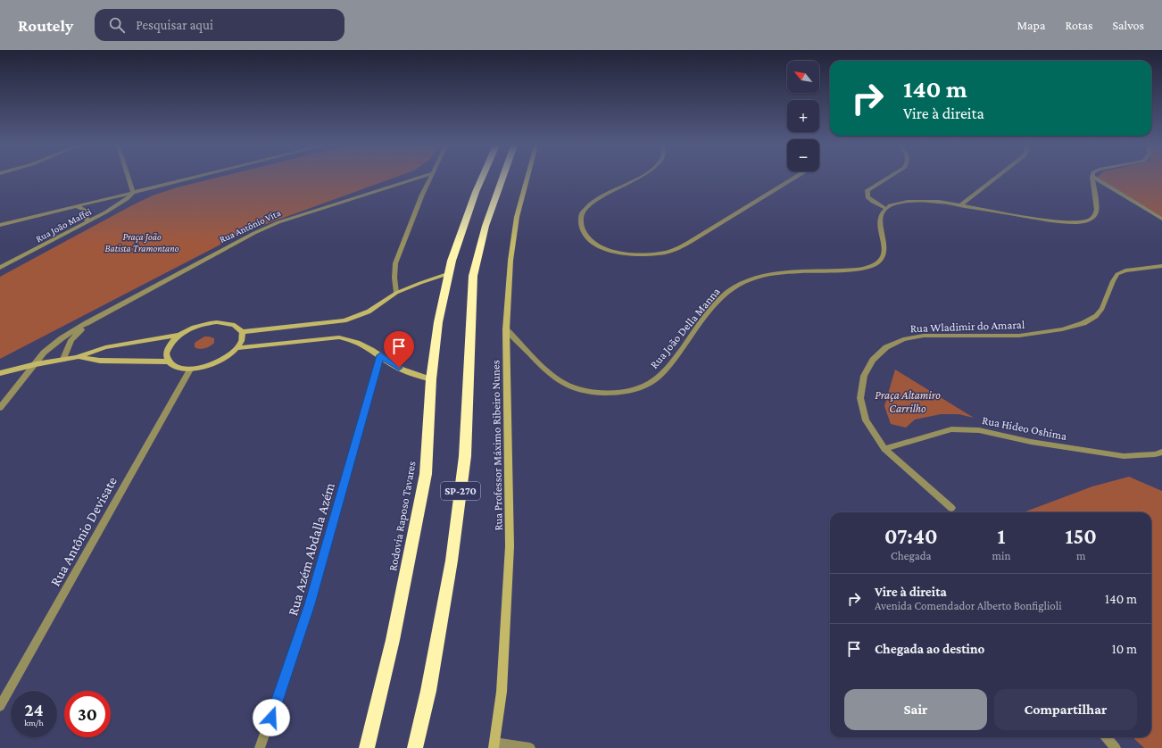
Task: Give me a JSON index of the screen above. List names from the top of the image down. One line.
{"streets":{"highway":["SP-270","Rodovia Raposo Tavares"],"main road":["Rua Professor Máximo Ribeiro Nunes"],"street":["Rua João Maffei","Rua Antônio Vita","Rua Wladimir do Amaral","Rua João Della Manna","Rua Hideo Oshima","Rua Antônio Devisate","Rua Azém Abdalla Azém"]},"crossings":[["Rua Wladimir do Amaral","Rua Hideo Oshima"],["Rua João Della Manna","Rua Professor Máximo Ribeiro Nunes"]],"parks":["Praça João Batista Tramontano","Praça Altamiro Carrilho"],"north":"top left","page":{"header":"Routely","search":"Pesquisar aqui","nav":["Mapa","Rotas","Salvos"],"map_buttons":["+","−"],"turn":["140 m","Vire à direita"],"eta":["07:40","Chegada","1","min","150","m"],"list":[{"name":"Vire à direita","note":"Avenida Comendador Alberto Bonfiglioli","value":"140 m"},{"name":"Chegada ao destino","value":"10 m"}],"buttons":["Sair","Compartilhar"],"speed":"24 km/h","limit":"30"}}
